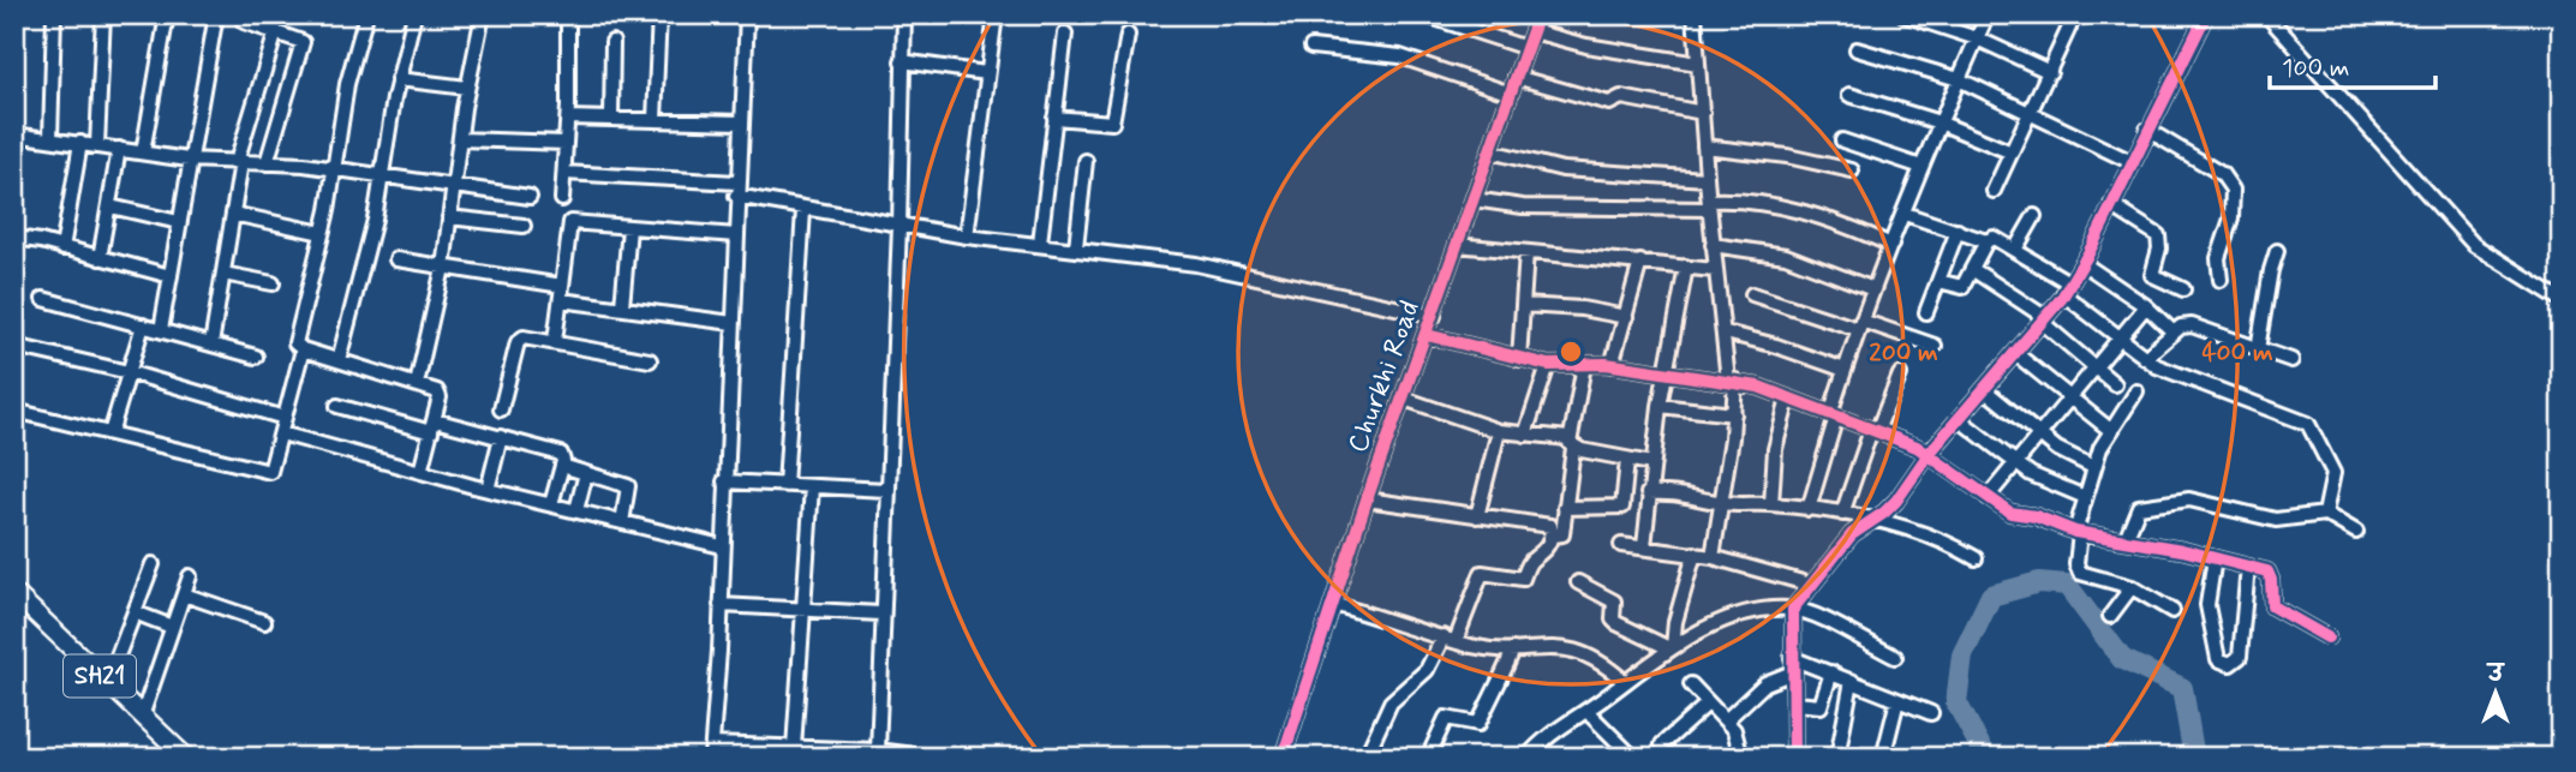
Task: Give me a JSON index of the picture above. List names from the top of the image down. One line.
{"streets":{"main road":["SH21"],"street":["Churkhi Road"]},"scale_bar":"100 m","north":"top","rings":["200 m","400 m"]}
